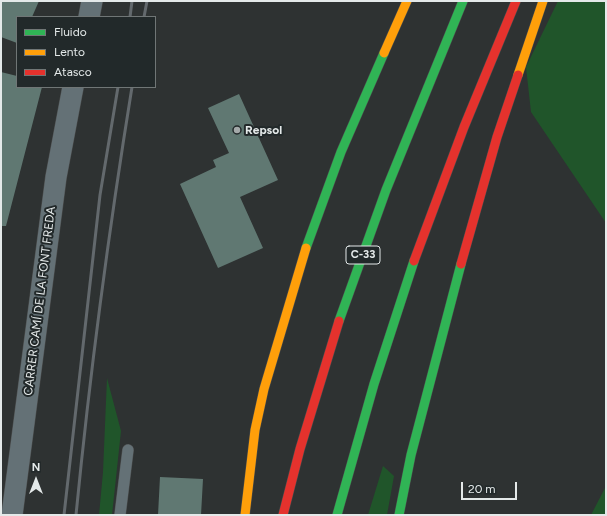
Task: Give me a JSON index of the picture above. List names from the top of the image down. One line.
{"streets":{"highway":["C-33"],"street":["CARRER CAMÍ DE LA FONT FREDA"]},"places":["Repsol"],"legend":["Fluido","Lento","Atasco"],"scale_bar":"20 m","north":"top"}
